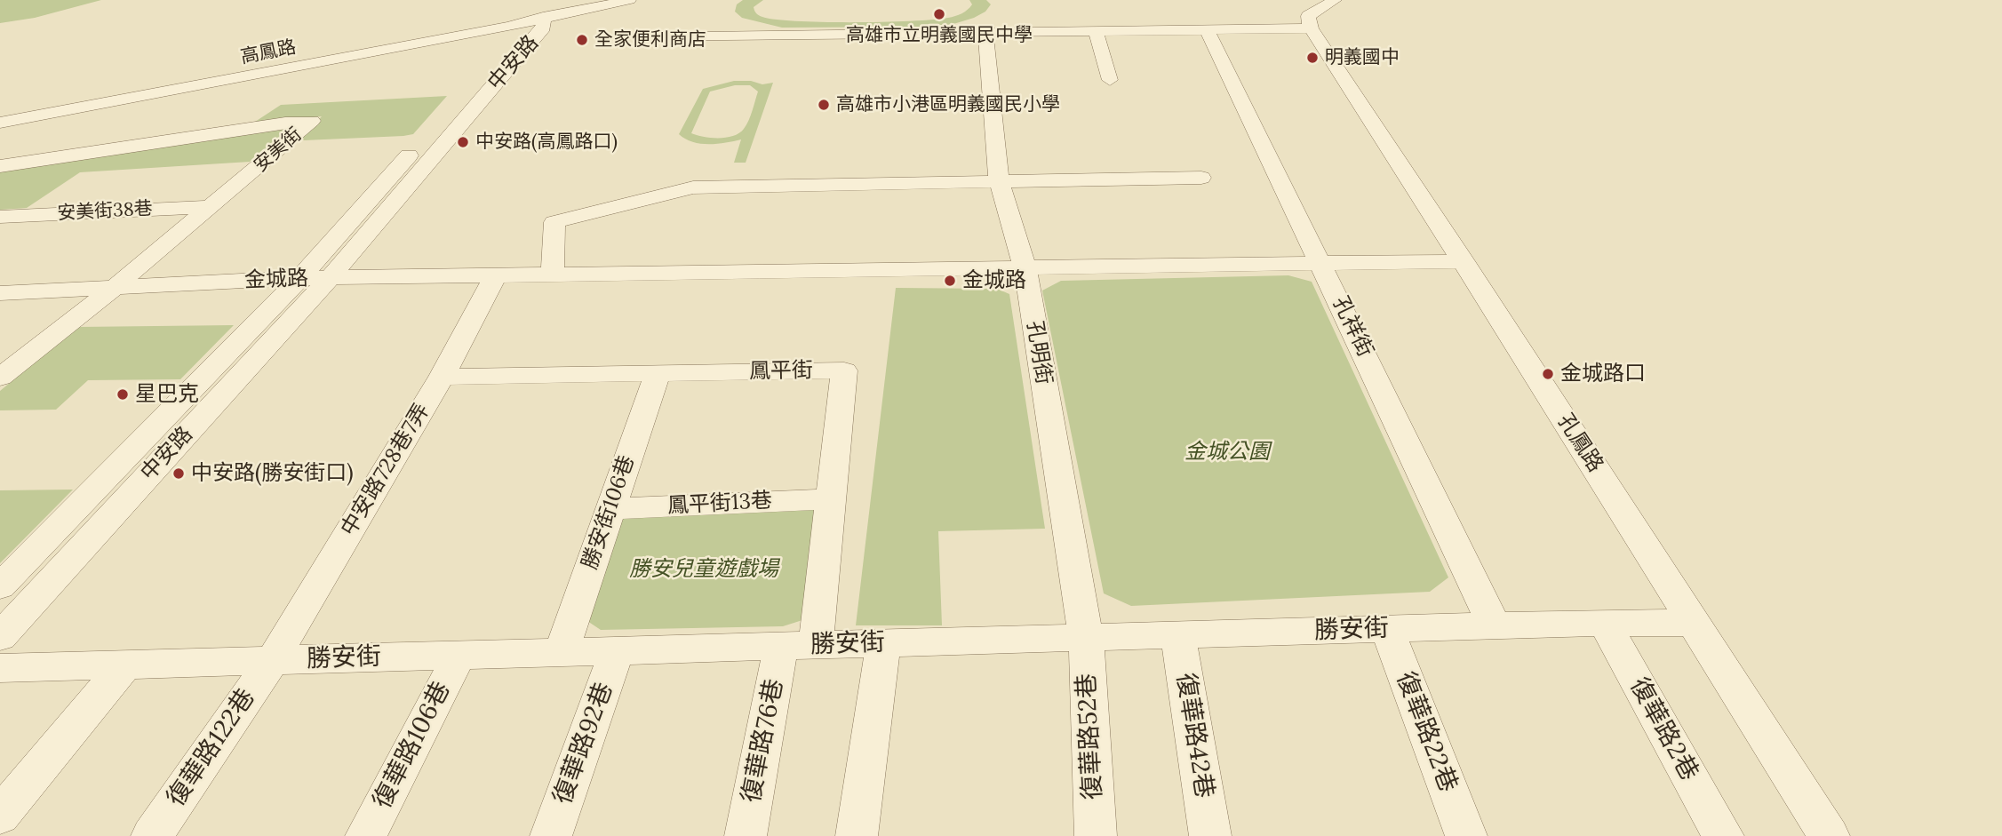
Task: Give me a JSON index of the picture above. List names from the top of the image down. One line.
{"streets":{"street":["高鳳路","中安路","安美街","安美街38巷","金城路","孔祥街","孔明街","鳳平街","孔鳳路","中安路728巷7弄","鳳平街13巷","勝安街106巷","勝安街","復華路2巷","復華路22巷","復華路42巷","復華路52巷","復華路76巷","復華路92巷","復華路106巷","復華路122巷"]},"crossings":[["高鳳路","中安路"],["中安路","金城路"],["安美街","安美街38巷"],["安美街","金城路"],["金城路","孔祥街"],["金城路","孔明街"],["金城路","孔鳳路"],["金城路","中安路728巷7弄"],["孔祥街","勝安街"],["孔明街","勝安街"],["孔明街","復華路52巷"],["鳳平街","中安路728巷7弄"],["鳳平街","鳳平街13巷"],["鳳平街","勝安街106巷"],["鳳平街","勝安街"],["鳳平街","復華路76巷"],["孔鳳路","勝安街"],["中安路728巷7弄","勝安街"],["中安路728巷7弄","復華路122巷"],["鳳平街13巷","勝安街106巷"],["勝安街106巷","勝安街"],["勝安街","復華路2巷"],["勝安街","復華路22巷"],["勝安街","復華路42巷"],["勝安街","復華路52巷"],["勝安街","復華路76巷"],["勝安街","復華路92巷"],["勝安街","復華路106巷"],["勝安街","復華路122巷"]],"parks":["金城公園","勝安兒童遊戲場"],"places":["高雄市立明義國民中學","全家便利商店","明義國中","高雄市小港區明義國民小學","中安路(高鳳路口)","金城路","金城路口","星巴克","中安路(勝安街口)"]}
